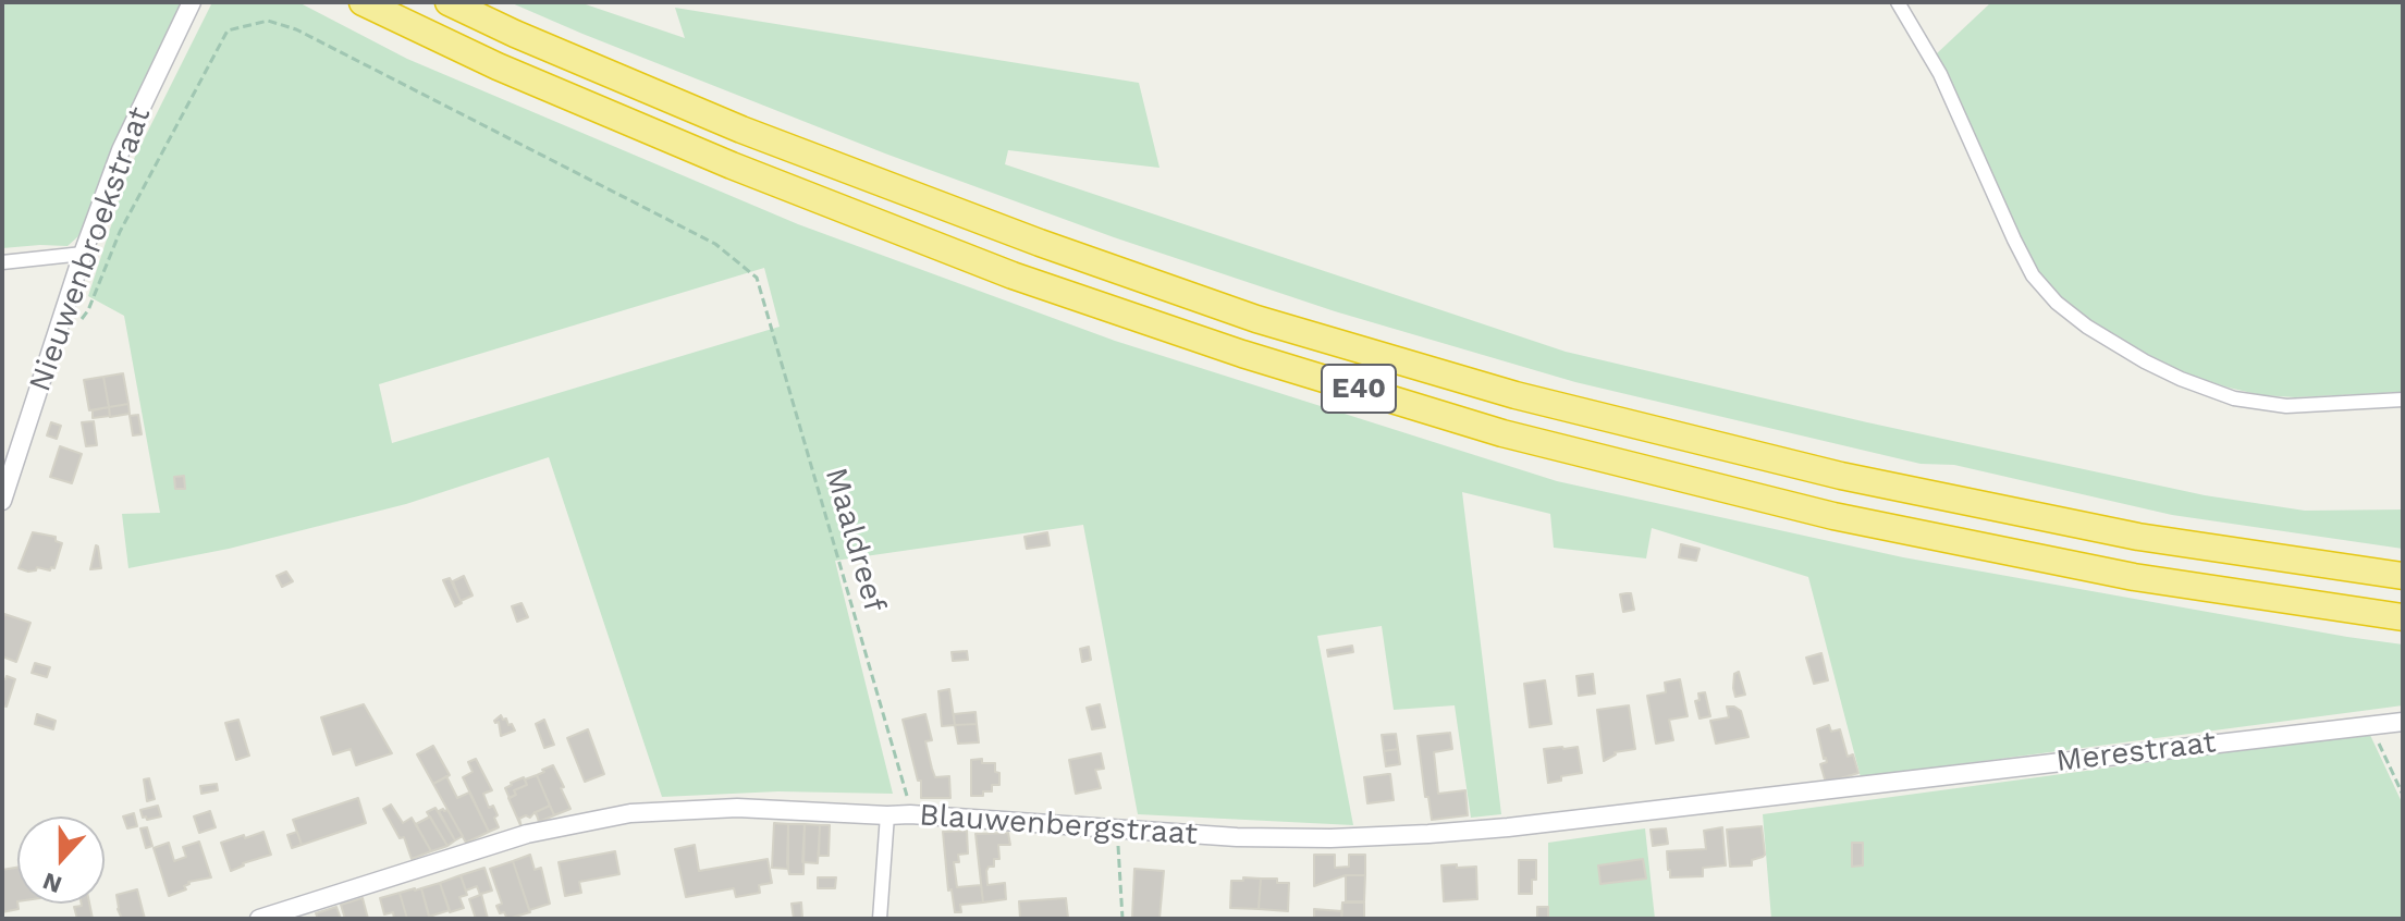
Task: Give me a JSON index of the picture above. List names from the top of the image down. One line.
{"streets":{"highway":["E40"],"street":["Nieuwenbroekstraat","Merestraat","Blauwenbergstraat"],"path":["Maaldreef"]},"crossings":[["Nieuwenbroekstraat","Maaldreef"],["Maaldreef","Blauwenbergstraat"],["Merestraat","Blauwenbergstraat"]],"north":"bottom"}
